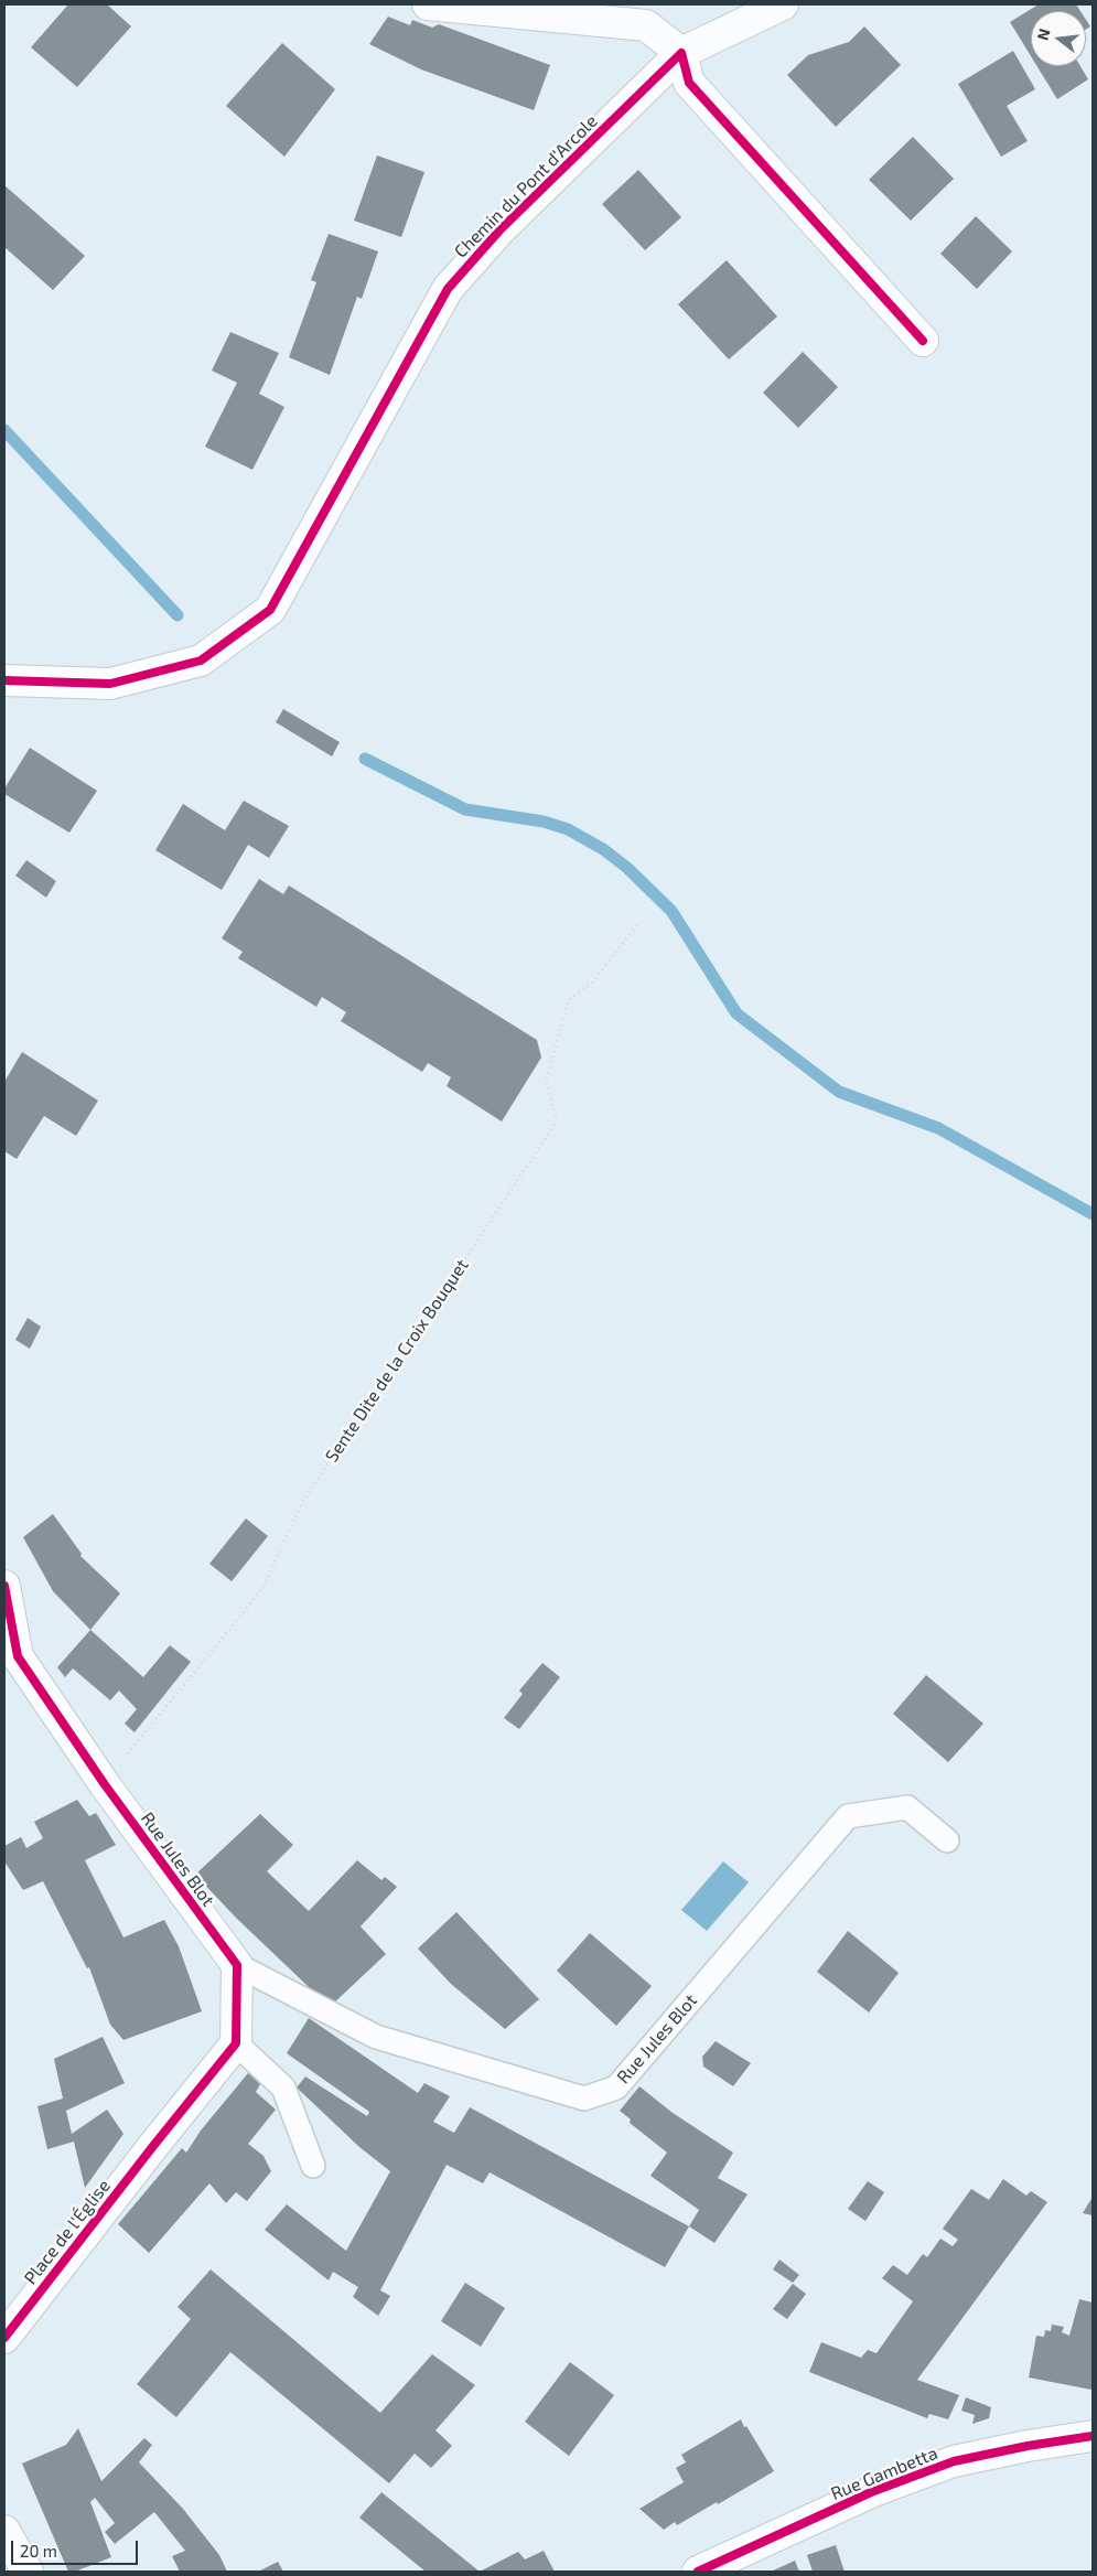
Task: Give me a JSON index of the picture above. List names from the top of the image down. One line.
{"streets":{"street":["Chemin du Pont d'Arcole","Rue Jules Blot","Place de l'Église","Rue Gambetta"],"path":["Sente Dite de la Croix Bouquet"]},"crossings":[["Sente Dite de la Croix Bouquet","Rue Jules Blot"]],"scale_bar":"20 m","north":"left"}
